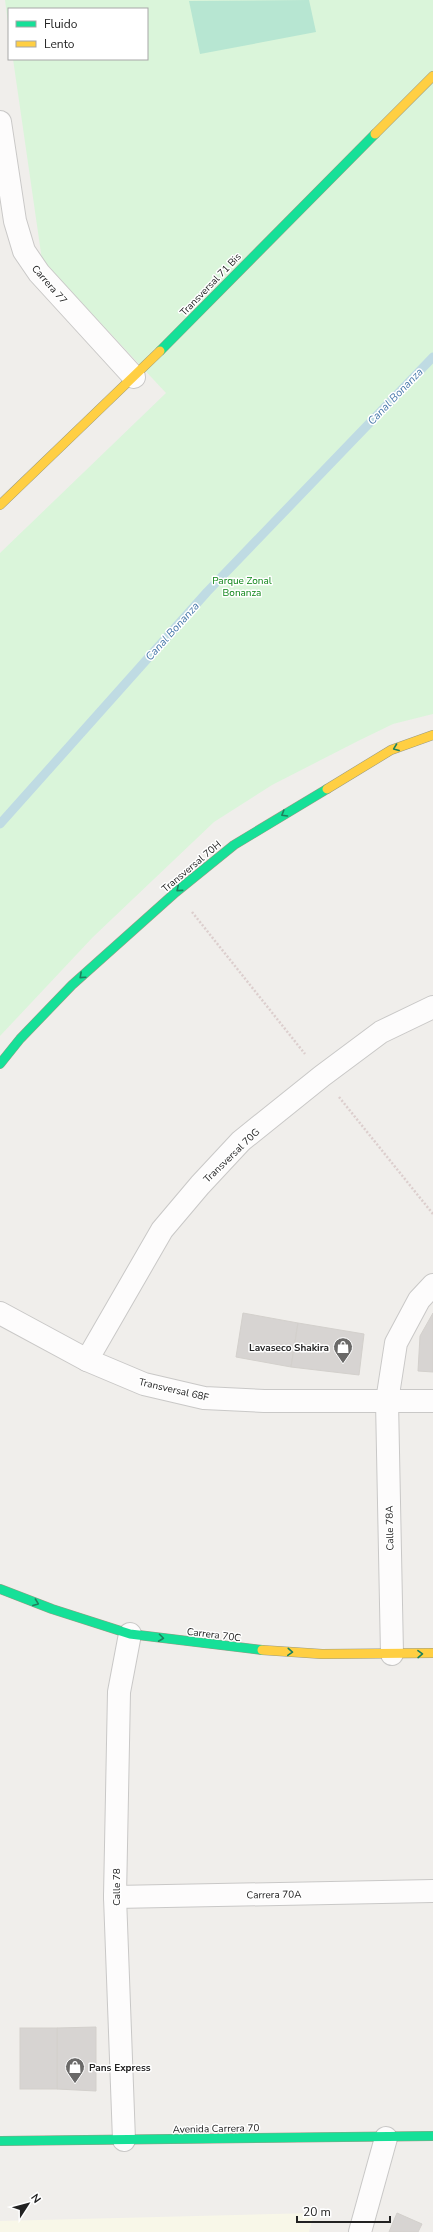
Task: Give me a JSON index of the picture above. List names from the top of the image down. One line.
{"streets":{"street":["Carrera 77","Transversal 71 Bis","Transversal 70H","Transversal 70G","Transversal 68F","Calle 78A","Carrera 70C","Calle 78","Carrera 70A","Avenida Carrera 70"]},"crossings":[["Carrera 77","Transversal 71 Bis"],["Transversal 70G","Transversal 68F"],["Transversal 68F","Calle 78A"],["Calle 78A","Carrera 70C"],["Carrera 70C","Calle 78"],["Calle 78","Carrera 70A"],["Calle 78","Avenida Carrera 70"]],"one_way":["Transversal 70H","Carrera 70C"],"water":["Canal Bonanza"],"parks":["Parque Zonal Bonanza"],"places":{"shop":["Lavaseco Shakira","Pans Express"]},"legend":["Fluido","Lento"],"scale_bar":"20 m","north":"top right"}
